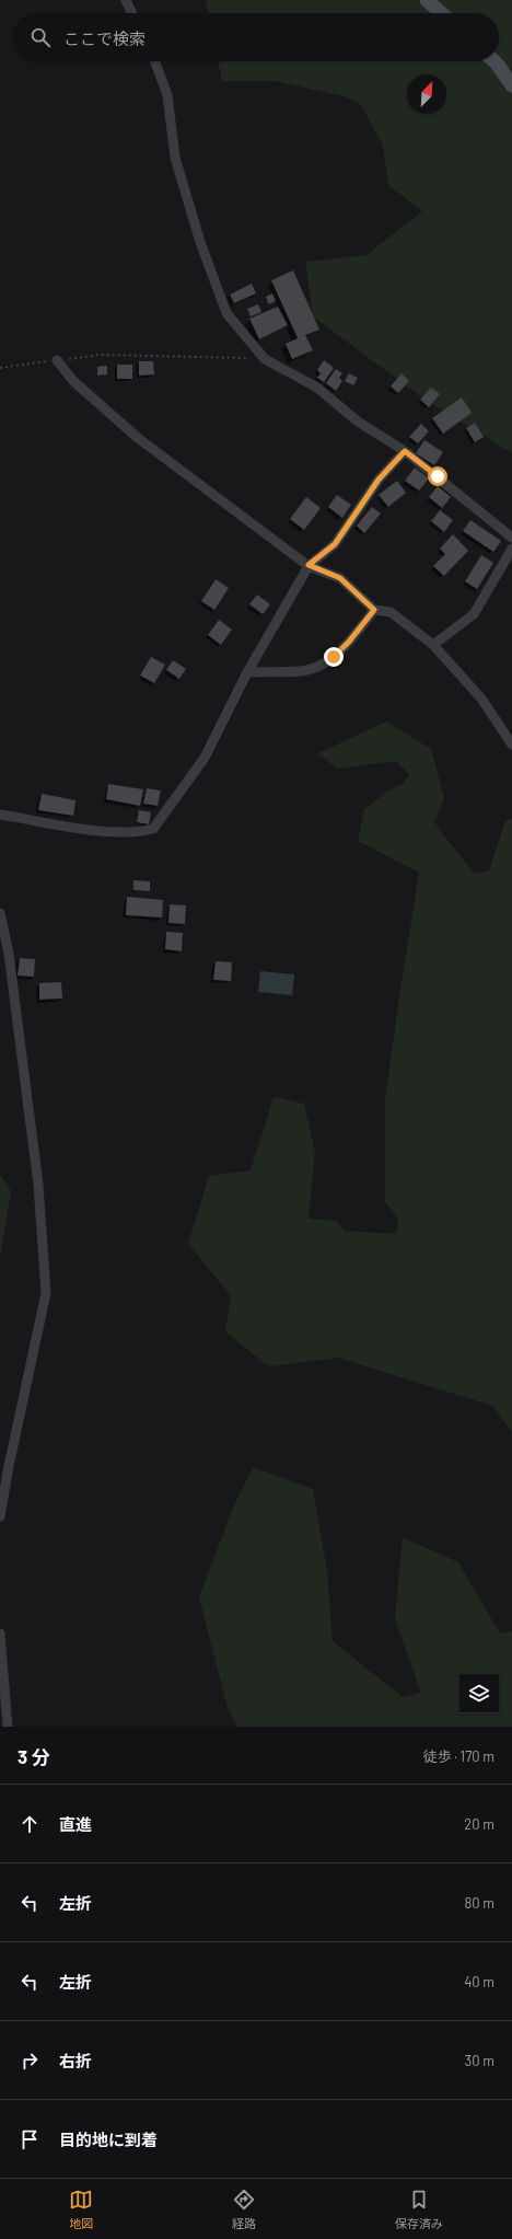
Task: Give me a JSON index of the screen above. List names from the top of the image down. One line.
{"north":"top right","page":{"search":"ここで検索","heading":["3 分","徒歩 · 170 m"],"list":[["直進","20 m"],["左折","80 m"],["左折","40 m"],["右折","30 m"],"目的地に到着"],"nav":["地図","経路","保存済み"]}}
